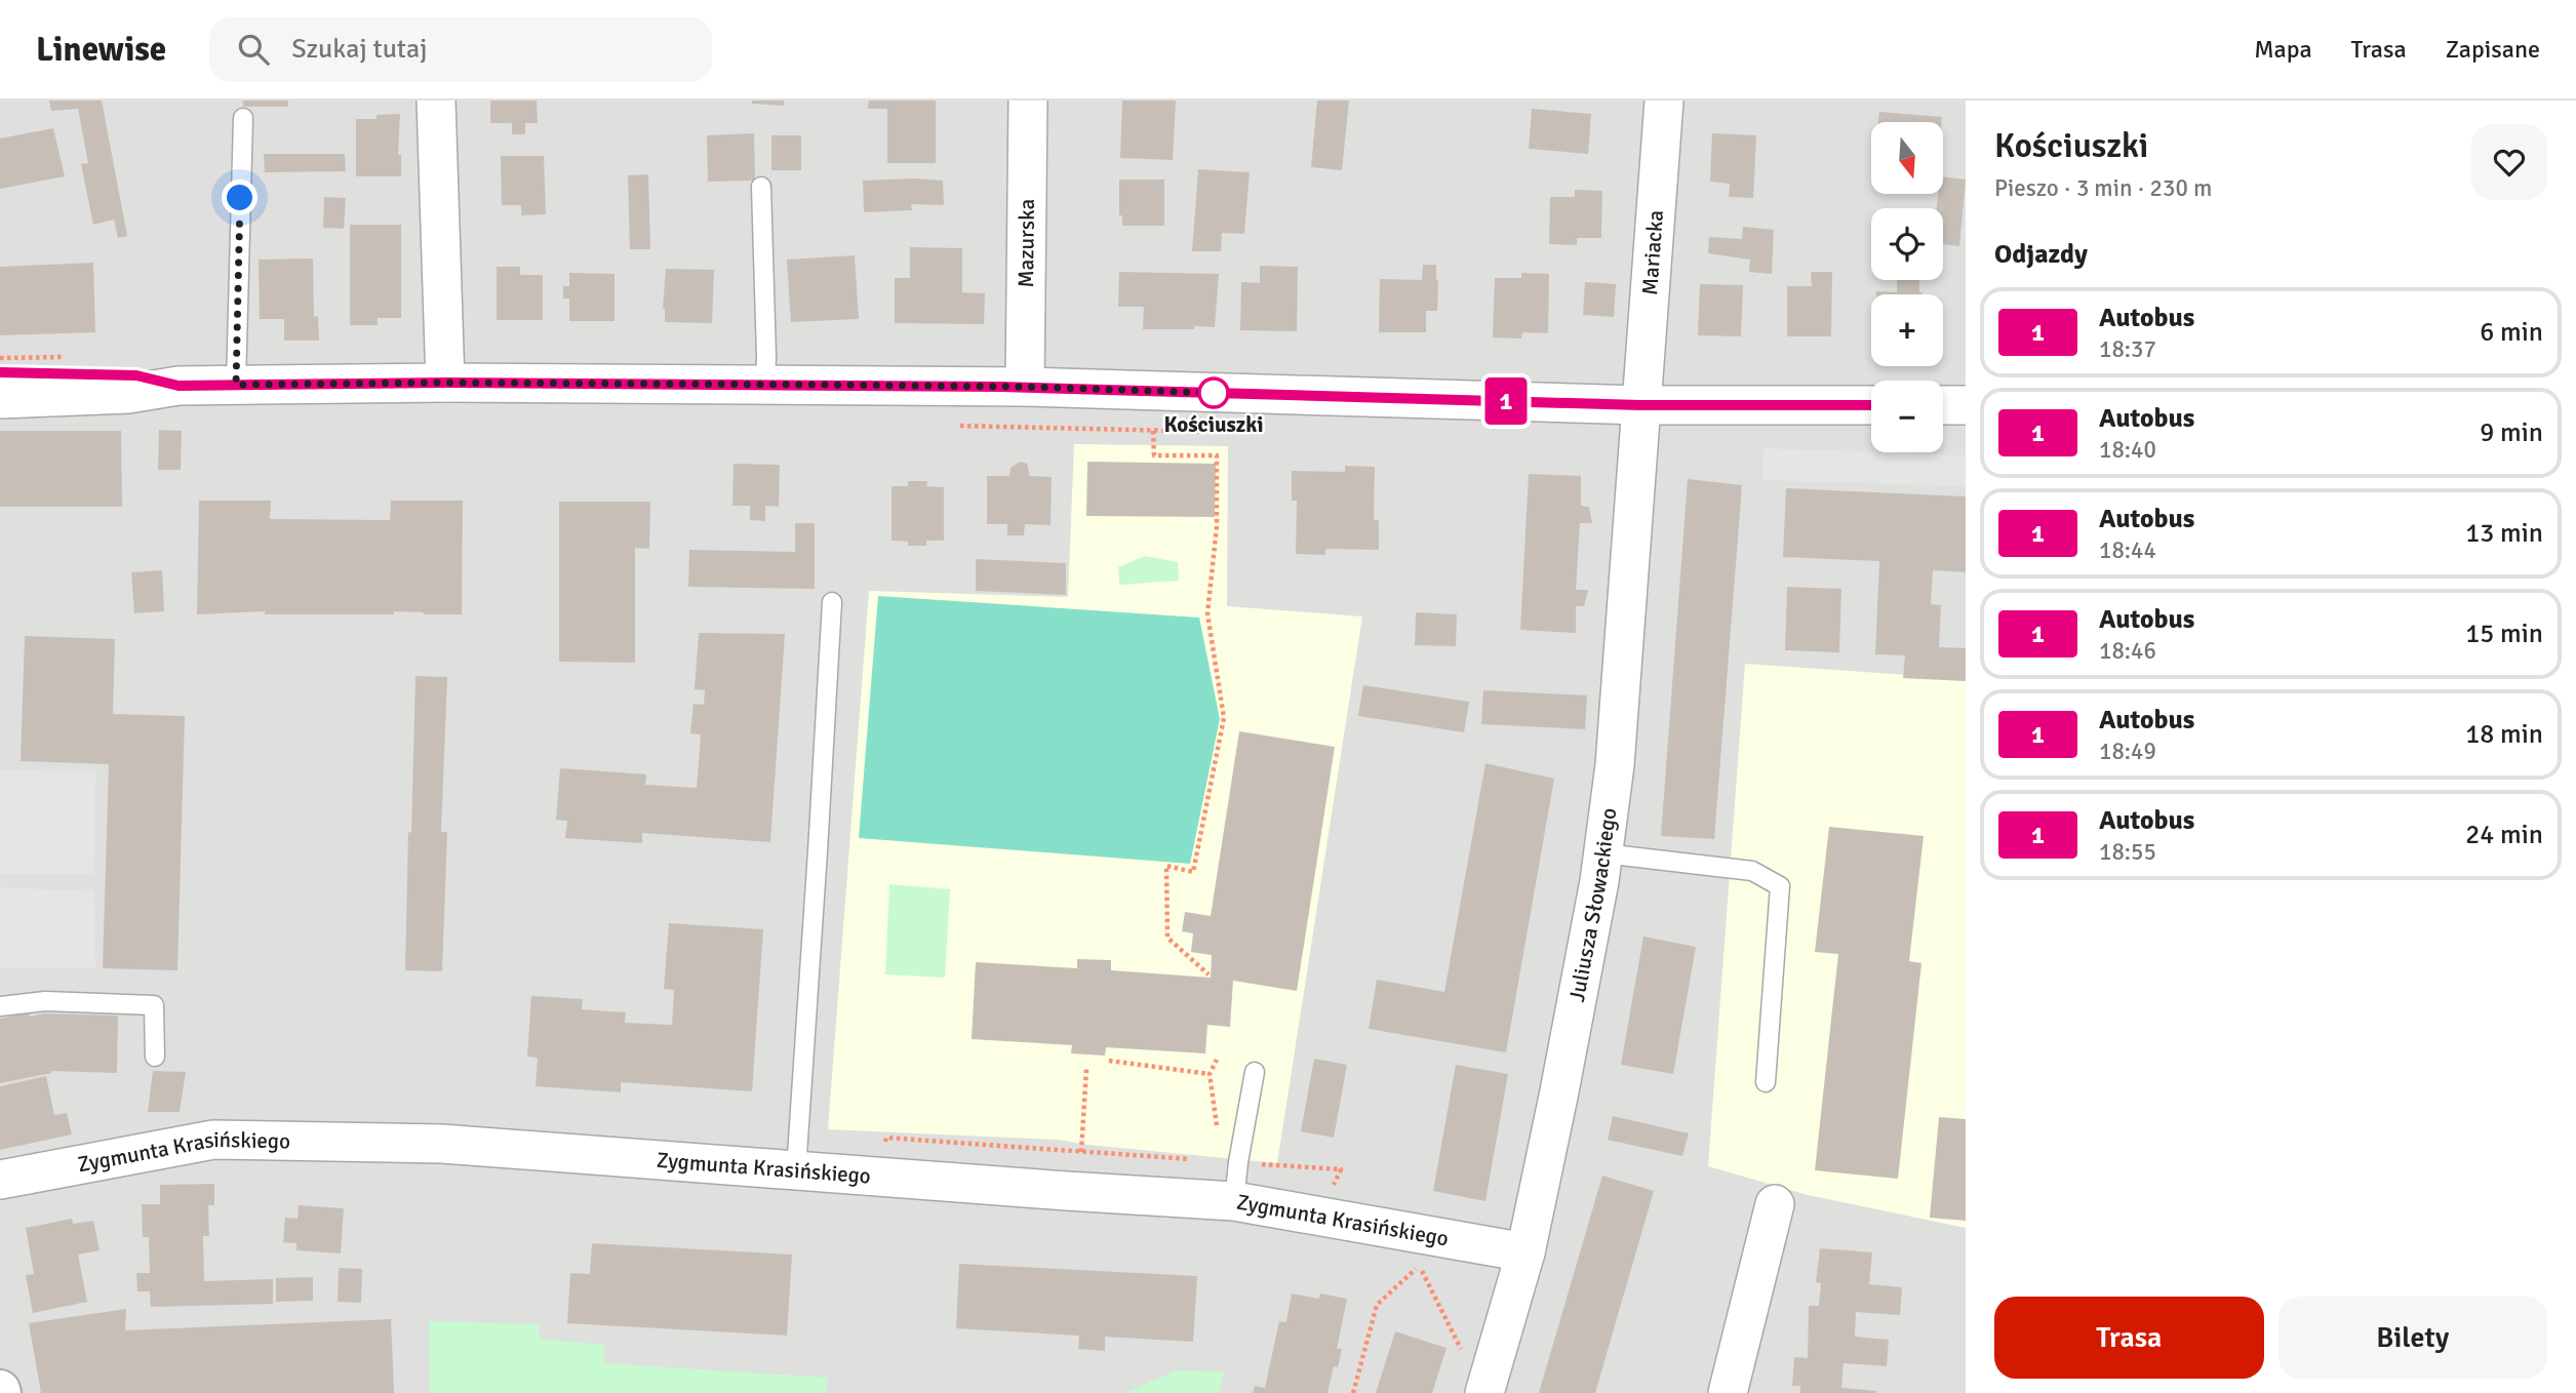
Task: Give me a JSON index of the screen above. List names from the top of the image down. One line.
{"streets":{"street":["Mazurska","Mariacka","Juliusza Słowackiego","Zygmunta Krasińskiego"]},"crossings":[["Mariacka","Juliusza Słowackiego"],["Juliusza Słowackiego","Zygmunta Krasińskiego"]],"places":["Kościuszki"],"lines":["bus line 1"],"north":"bottom","page":{"header":"Linewise","search":"Szukaj tutaj","nav":["Mapa","Trasa","Zapisane"],"on_map":"1","heading":[["Kościuszki","Pieszo · 3 min · 230 m"],"Odjazdy"],"map_buttons":["+","−"],"list":[{"mark":"1","name":"Autobus","note":"18:37","value":"6 min"},{"mark":"1","name":"Autobus","note":"18:40","value":"9 min"},{"mark":"1","name":"Autobus","note":"18:44","value":"13 min"},{"mark":"1","name":"Autobus","note":"18:46","value":"15 min"},{"mark":"1","name":"Autobus","note":"18:49","value":"18 min"},{"mark":"1","name":"Autobus","note":"18:55","value":"24 min"}],"buttons":["Trasa","Bilety"]}}
